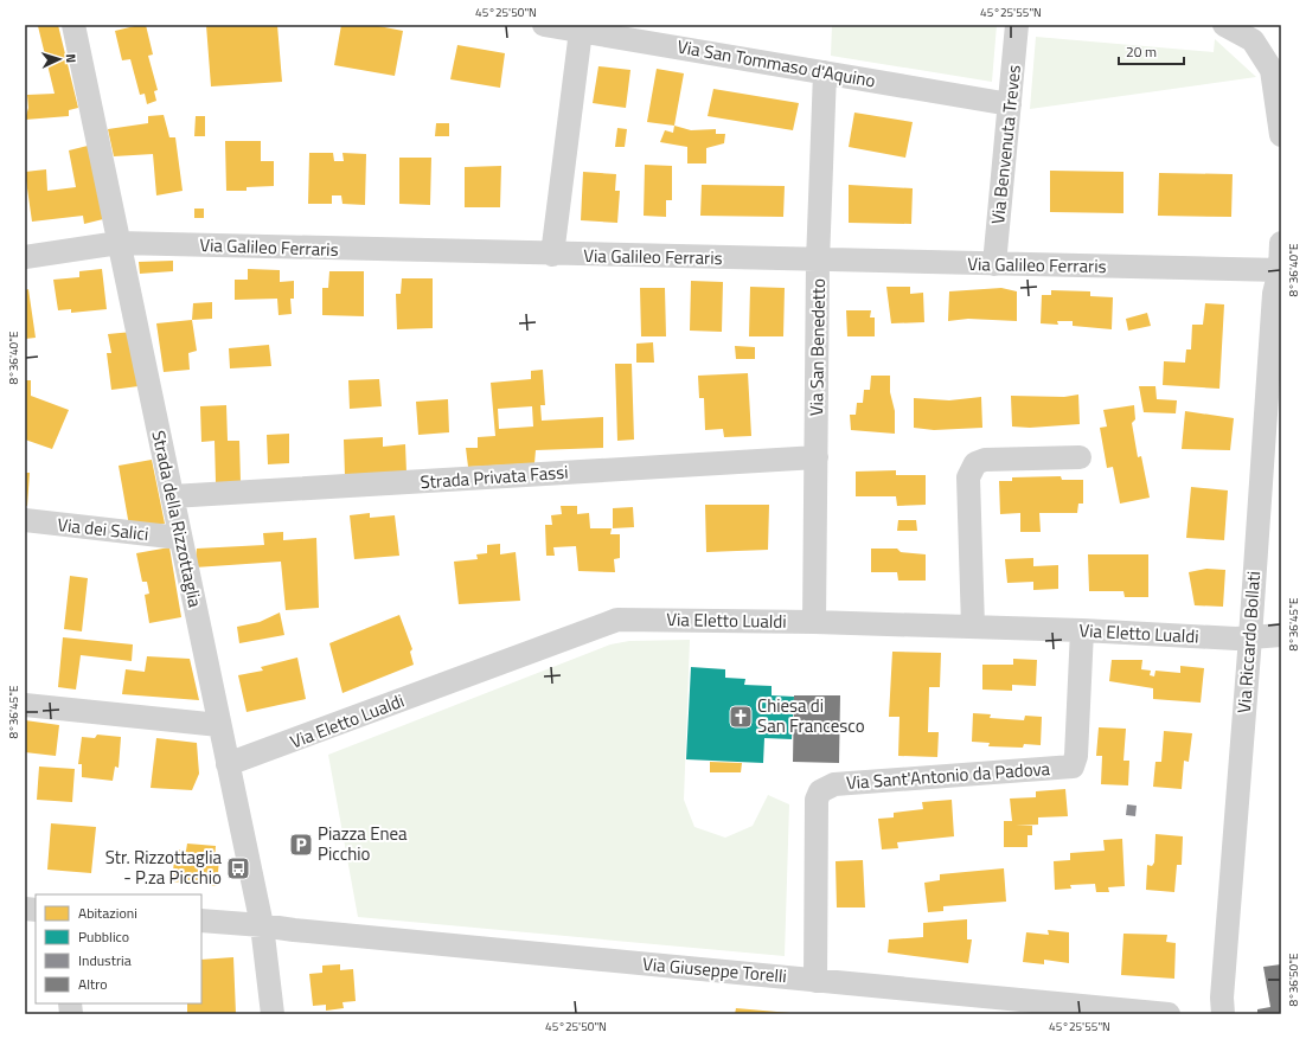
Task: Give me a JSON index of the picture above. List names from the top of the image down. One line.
{"streets":{"street":["Via San Tommaso d'Aquino","Via Benvenuta Treves","Via Galileo Ferraris","Via San Benedetto","Strada Privata Fassi","Strada della Rizzottaglia","Via dei Salici","Via Eletto Lualdi","Via Riccardo Bollati","Via Sant'Antonio da Padova","Via Giuseppe Torelli"]},"crossings":[["Via San Tommaso d'Aquino","Via Benvenuta Treves"],["Via San Tommaso d'Aquino","Via San Benedetto"],["Via Benvenuta Treves","Via Galileo Ferraris"],["Via Galileo Ferraris","Via San Benedetto"],["Via Galileo Ferraris","Strada della Rizzottaglia"],["Via Galileo Ferraris","Via Riccardo Bollati"],["Via San Benedetto","Strada Privata Fassi"],["Via San Benedetto","Via Eletto Lualdi"],["Strada Privata Fassi","Strada della Rizzottaglia"],["Strada della Rizzottaglia","Via dei Salici"],["Strada della Rizzottaglia","Via Eletto Lualdi"],["Strada della Rizzottaglia","Via Giuseppe Torelli"],["Via Eletto Lualdi","Via Riccardo Bollati"],["Via Eletto Lualdi","Via Sant'Antonio da Padova"],["Via Sant'Antonio da Padova","Via Giuseppe Torelli"]],"places":{"church":["Chiesa di San Francesco"],"parking":["Piazza Enea Picchio"],"bus stop":["Str. Rizzottaglia - P.za Picchio"]},"legend":["Abitazioni","Pubblico","Industria","Altro"],"scale_bar":"20 m","north":"right","coordinates":["45°25'50\"N","45°25'55\"N","8°36'40\"E","8°36'45\"E","8°36'50\"E"]}
